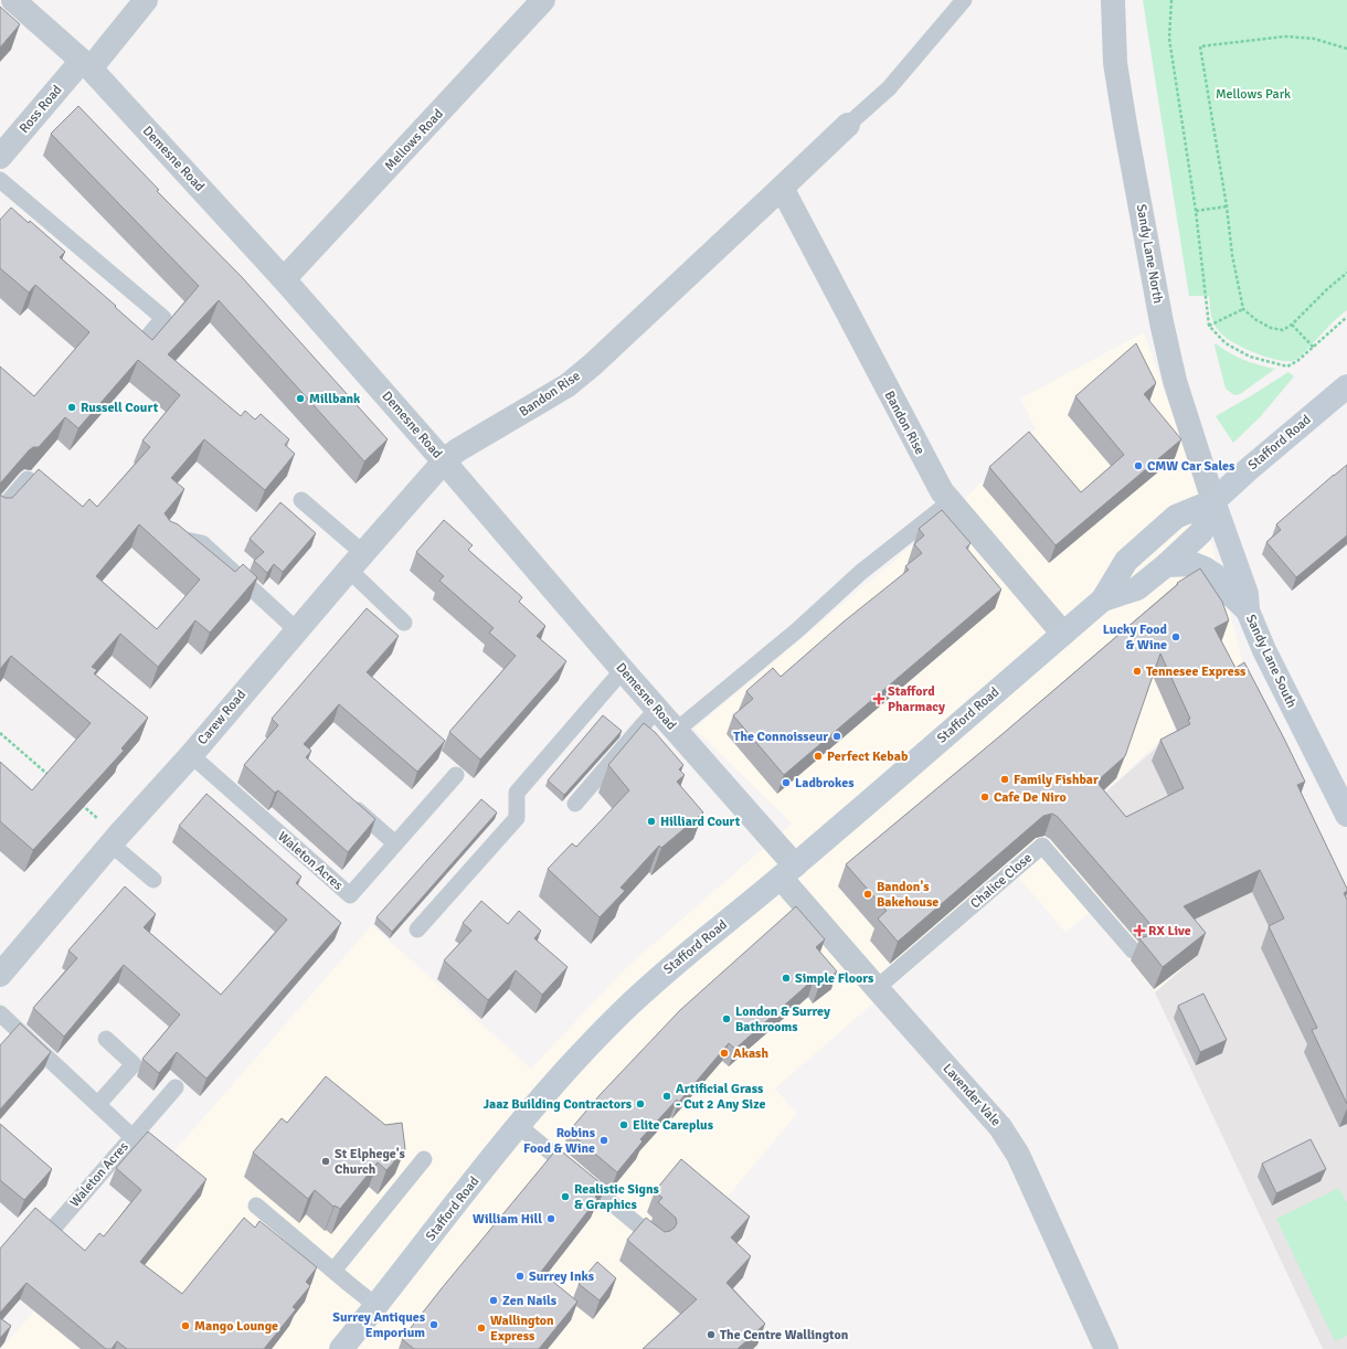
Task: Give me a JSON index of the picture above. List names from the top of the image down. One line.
{"streets":{"main road":["Stafford Road","Sandy Lane South"],"street":["Ross Road","Mellows Road","Demesne Road","Sandy Lane North","Bandon Rise","Carew Road","Lavender Vale"],"lane":["Waleton Acres","Chalice Close"]},"crossings":[["Ross Road","Demesne Road"],["Mellows Road","Demesne Road"],["Demesne Road","Bandon Rise"],["Demesne Road","Stafford Road"],["Demesne Road","Carew Road"],["Demesne Road","Lavender Vale"],["Sandy Lane North","Stafford Road"],["Sandy Lane North","Sandy Lane South"],["Bandon Rise","Stafford Road"],["Bandon Rise","Carew Road"],["Stafford Road","Sandy Lane South"],["Stafford Road","Lavender Vale"],["Carew Road","Waleton Acres"],["Chalice Close","Lavender Vale"]],"parks":["Mellows Park"],"places":{"other":["Millbank","Russell Court","CMW Car Sales","Lucky Food & Wine","Tennesee Express","The Connoisseur","Perfect Kebab","Family Fishbar","Ladbrokes","Cafe De Niro","Hilliard Court","Bandon's Bakehouse","Simple Floors","London & Surrey Bathrooms","Akash","Artificial Grass - Cut 2 Any Size","Jaaz Building Contractors","Elite Careplus","Robins Food & Wine","St Elphege's Church","Realistic Signs & Graphics","William Hill","Surrey Inks","Zen Nails","Surrey Antiques Emporium","Mango Lounge","Wallington Express","The Centre Wallington"],"health":["Stafford Pharmacy","RX Live"]}}
